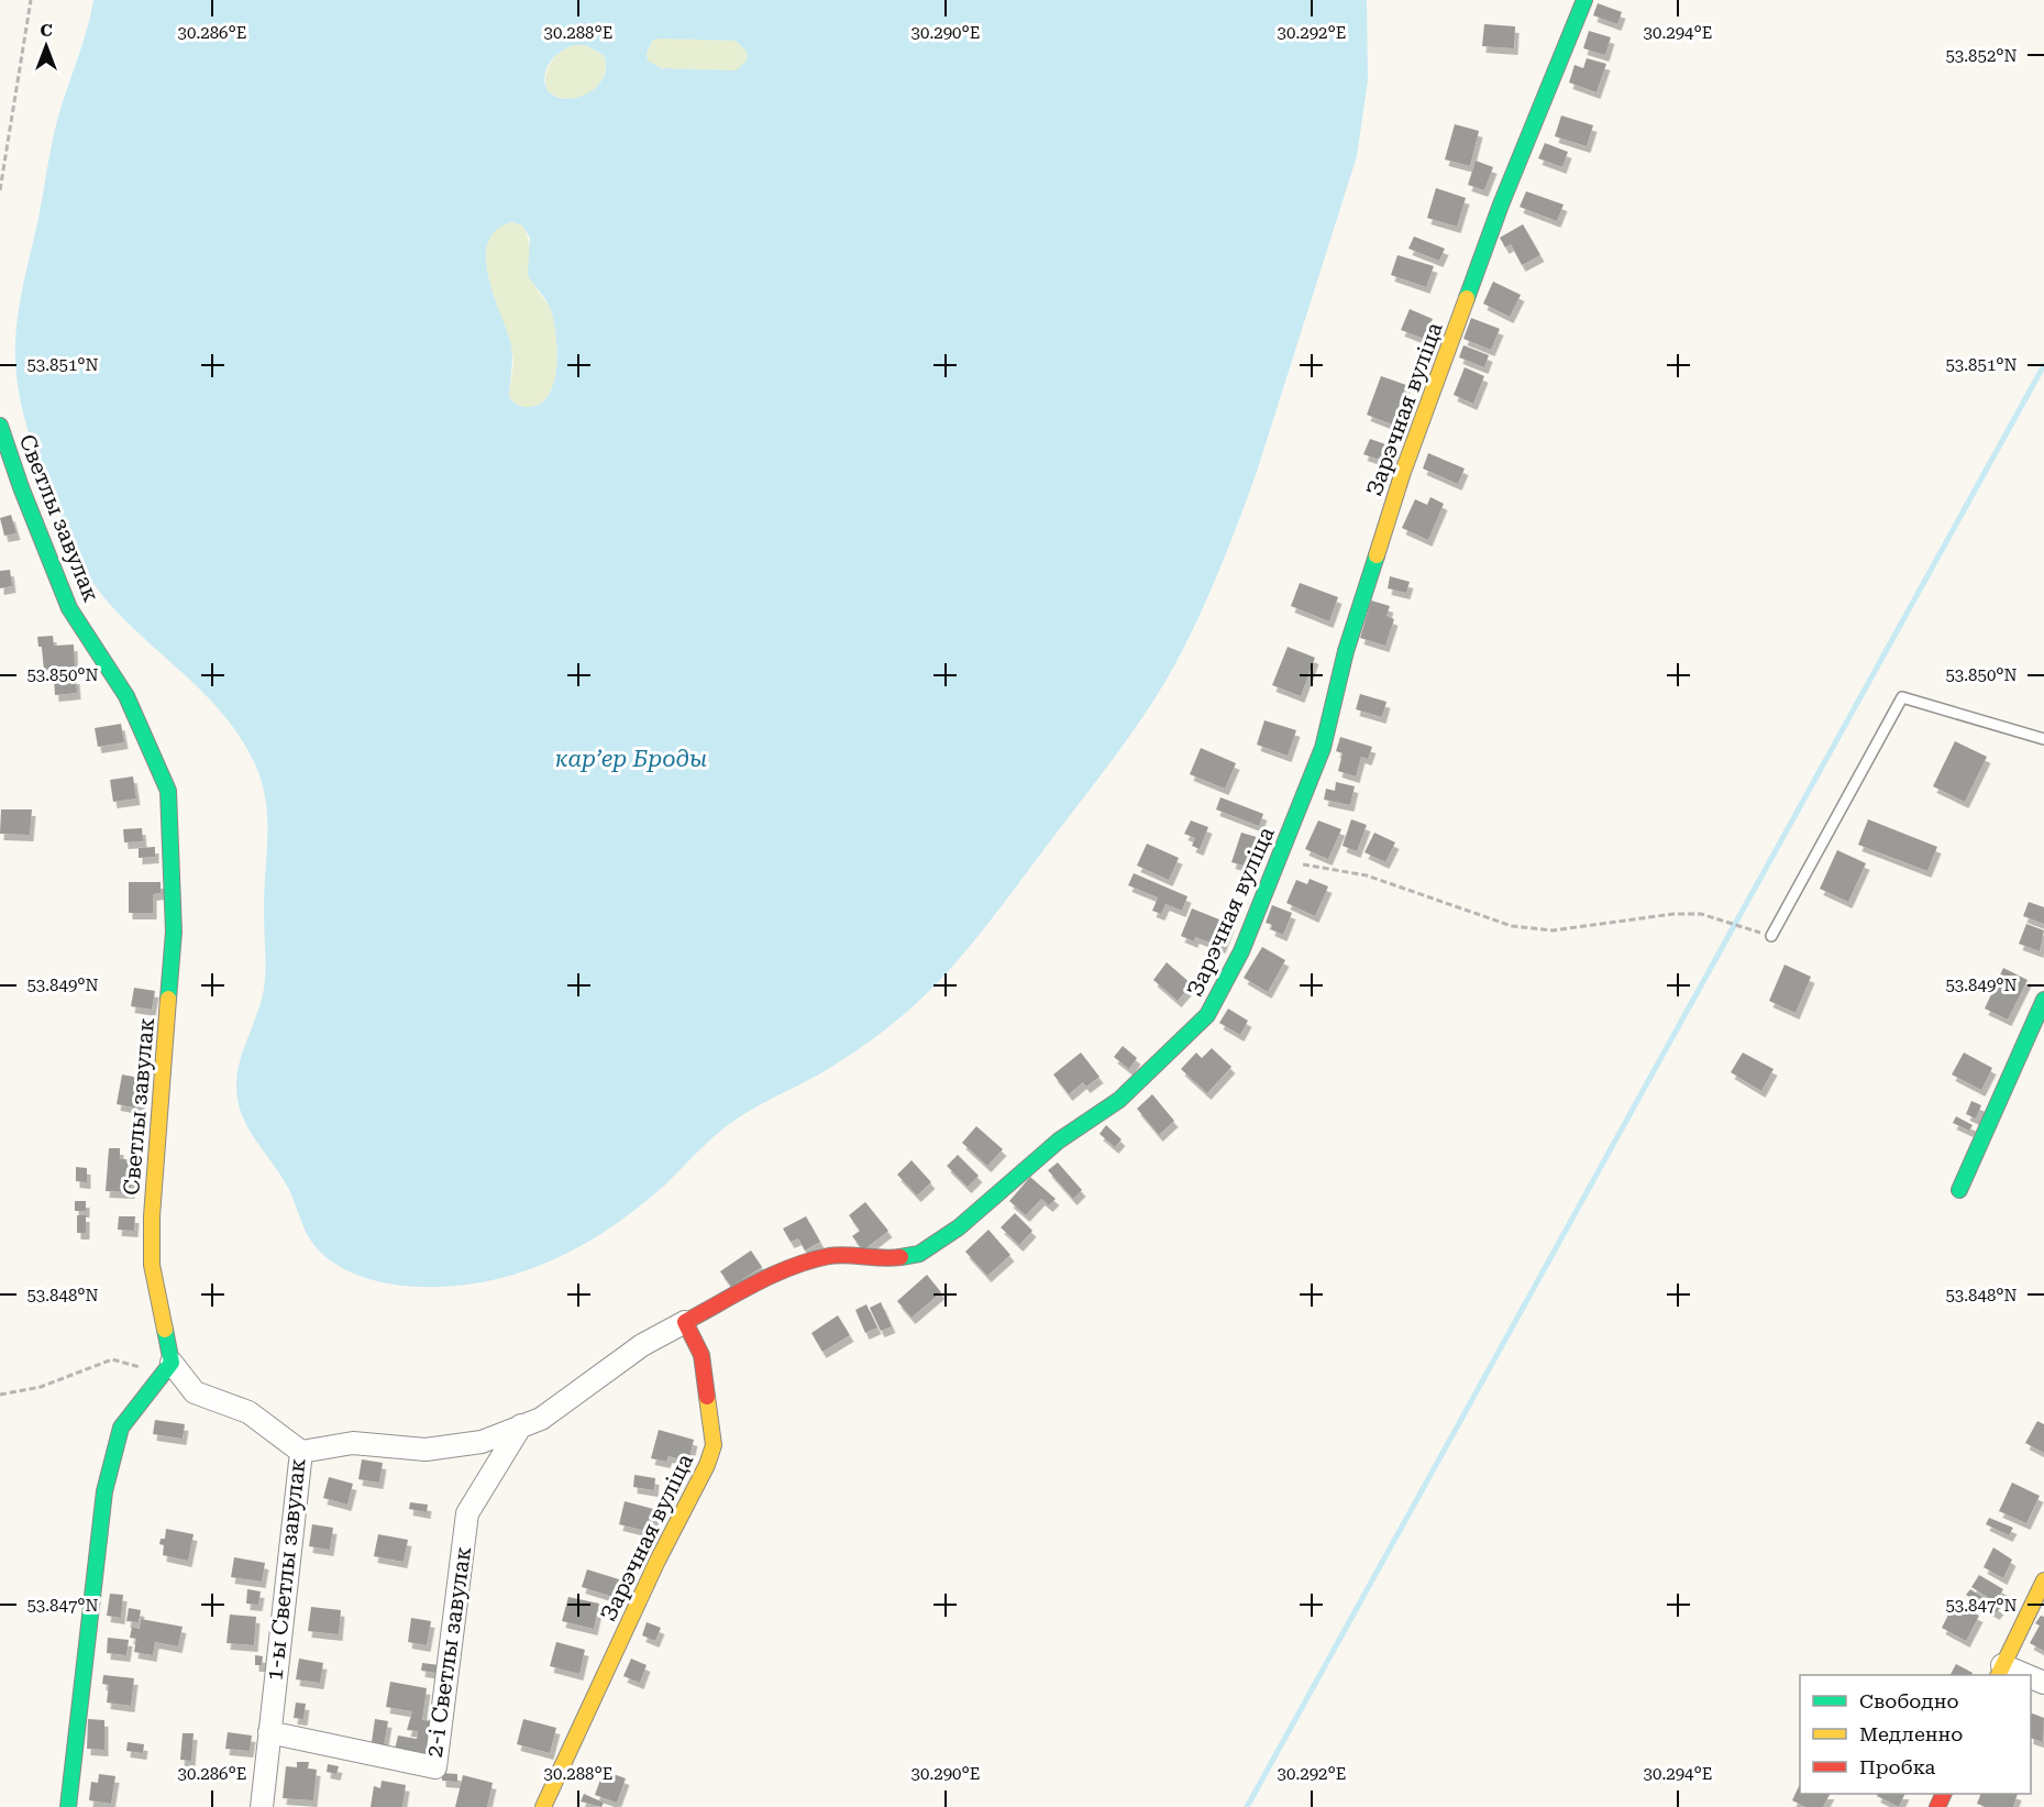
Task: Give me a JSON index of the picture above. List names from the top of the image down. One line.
{"streets":{"street":["Зарэчная вуліца","Светлы завулак","1-ы Светлы завулак","2-і Светлы завулак"]},"crossings":[["Светлы завулак","1-ы Светлы завулак"],["1-ы Светлы завулак","2-і Светлы завулак"]],"water":["карʼер Броды"],"legend":["Свободно","Медленно","Пробка"],"north":"top","coordinates":["30.286°E","30.288°E","30.290°E","30.292°E","30.294°E","53.852°N","53.851°N","53.850°N","53.849°N","53.848°N","53.847°N"]}
